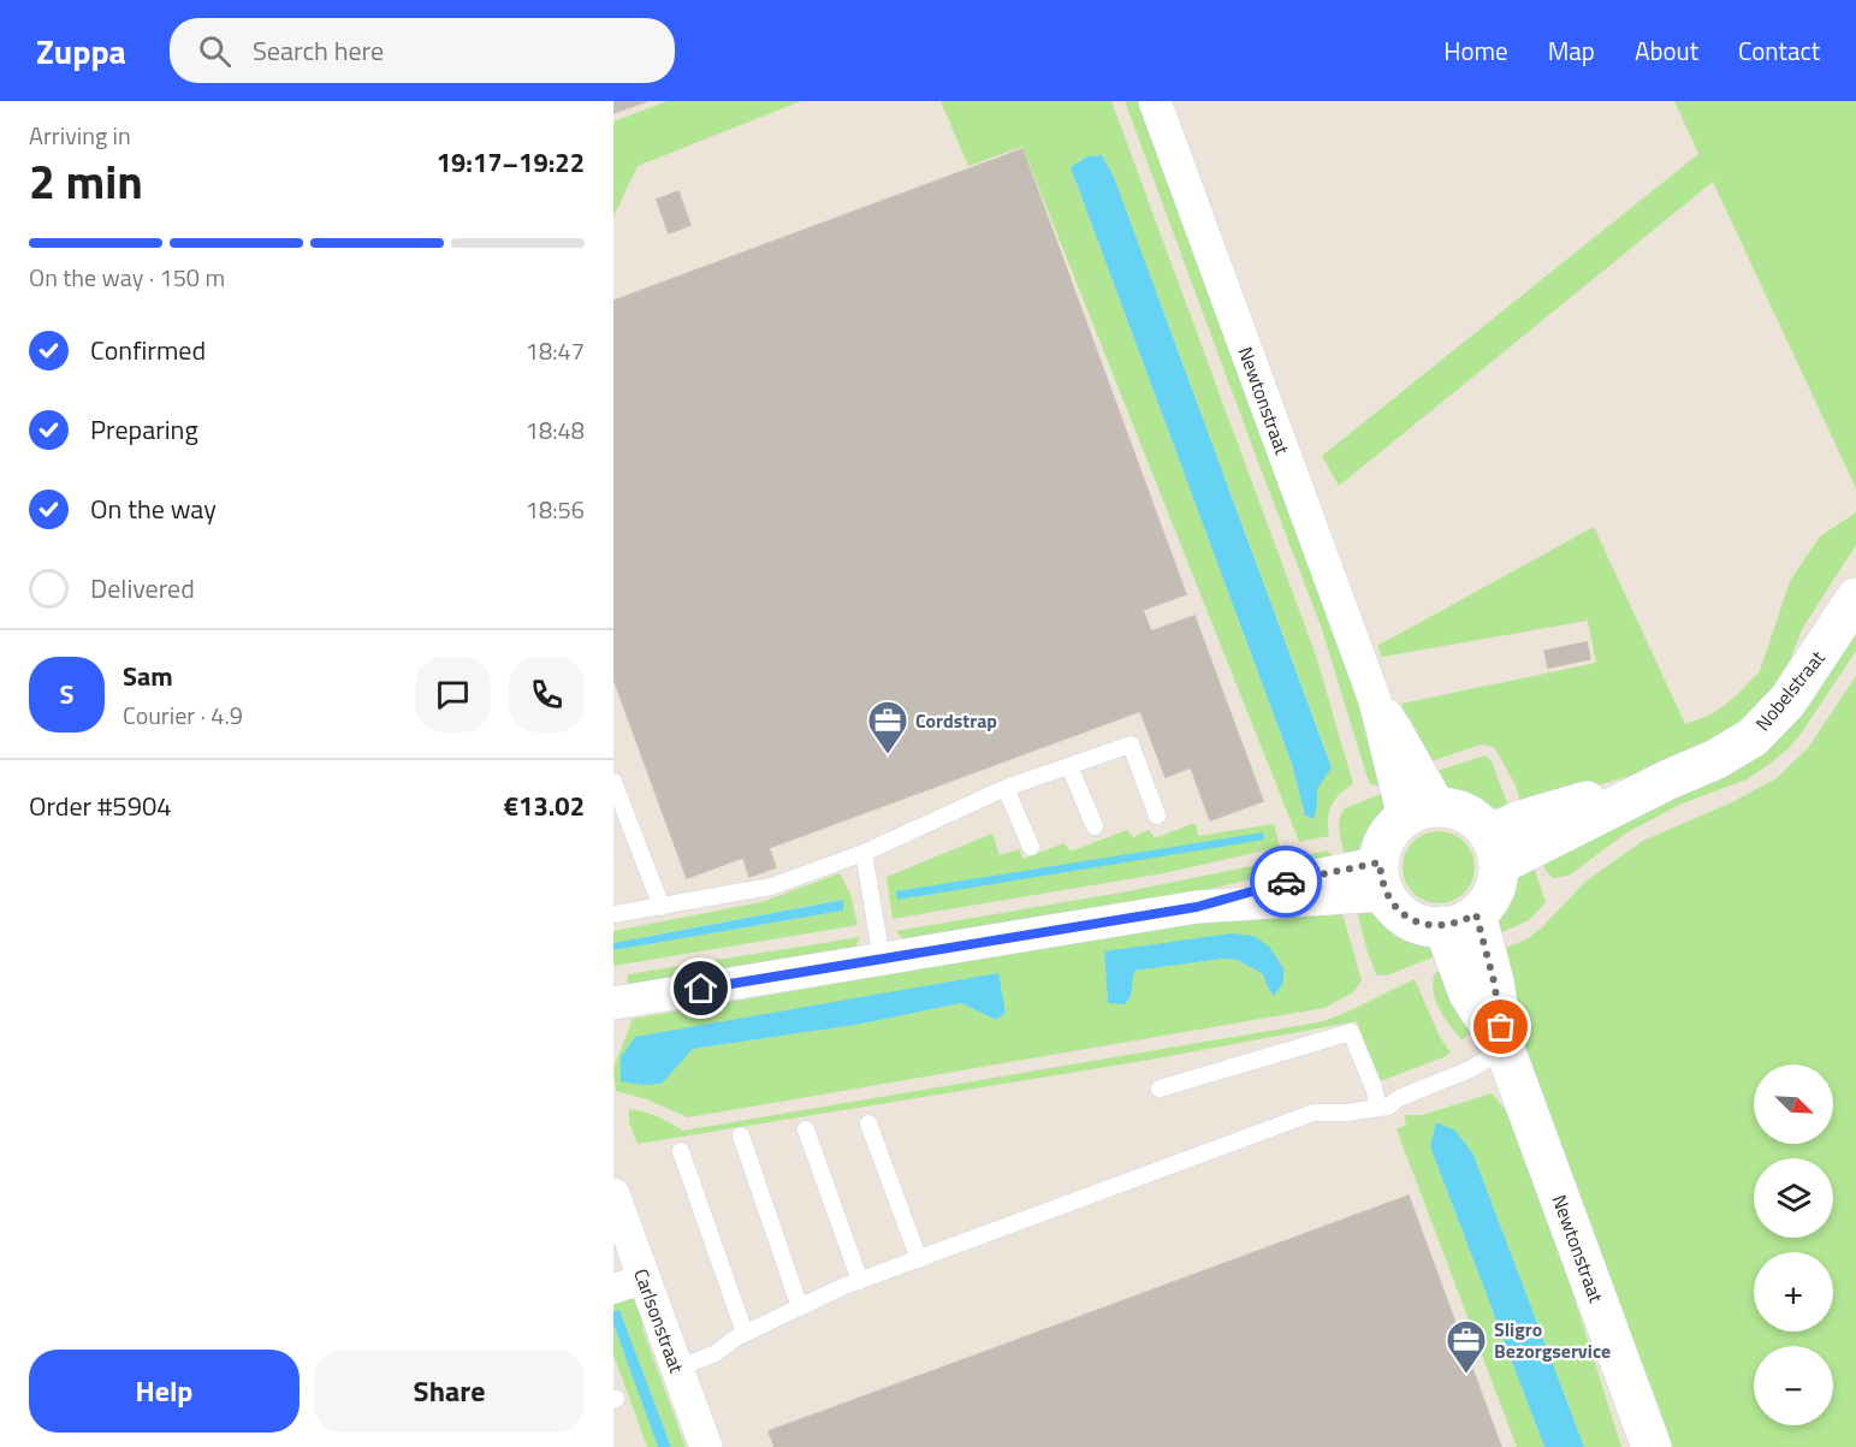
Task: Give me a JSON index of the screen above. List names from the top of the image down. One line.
{"streets":{"street":["Newtonstraat","Nobelstraat","Carlsonstraat"]},"crossings":[["Newtonstraat","Nobelstraat"]],"places":{"office":["Cordstrap","Sligro Bezorgservice"]},"north":"bottom right","page":{"header":"Zuppa","search":"Search here","nav":["Home","Map","About","Contact"],"heading":["2 min","Arriving in","19:17–19:22"],"panel":["Sam","Courier · 4.9","Order #5904","€13.02"],"bar":"On the way · 150 m","list":[["Confirmed","18:47"],["Preparing","18:48"],["On the way","18:56"],"Delivered"],"round":"S","map_buttons":["+","−"],"buttons":["Help","Share"]}}
